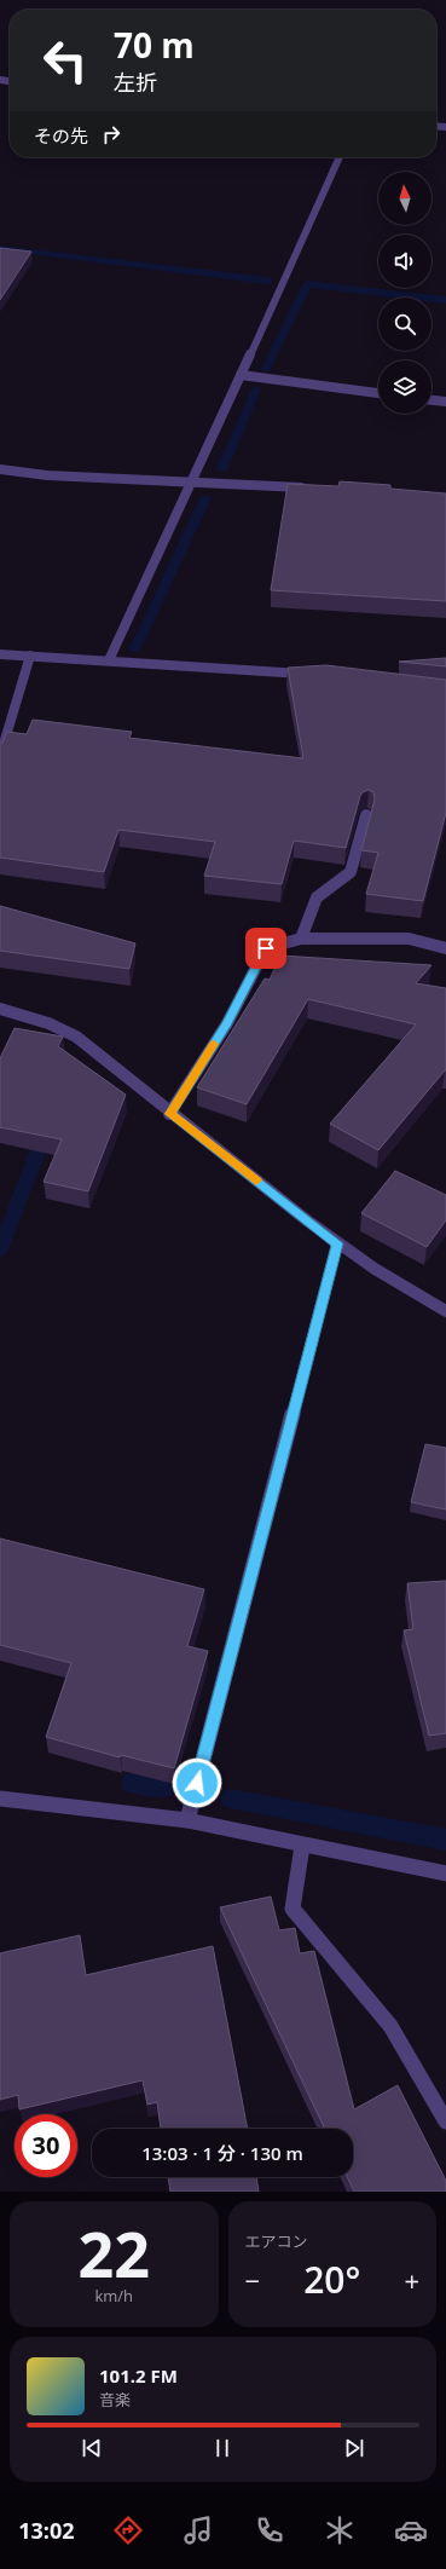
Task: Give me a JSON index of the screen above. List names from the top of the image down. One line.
{"north":"top","page":{"turn":["70 m","左折"],"then":"その先","limit":"30","trip":"13:03 · 1 分 · 130 m","tile":[["22","km/h"],"エアコン"],"heat":["−","20°","+"],"song":["101.2 FM","音楽"],"tabs":"13:02"}}
